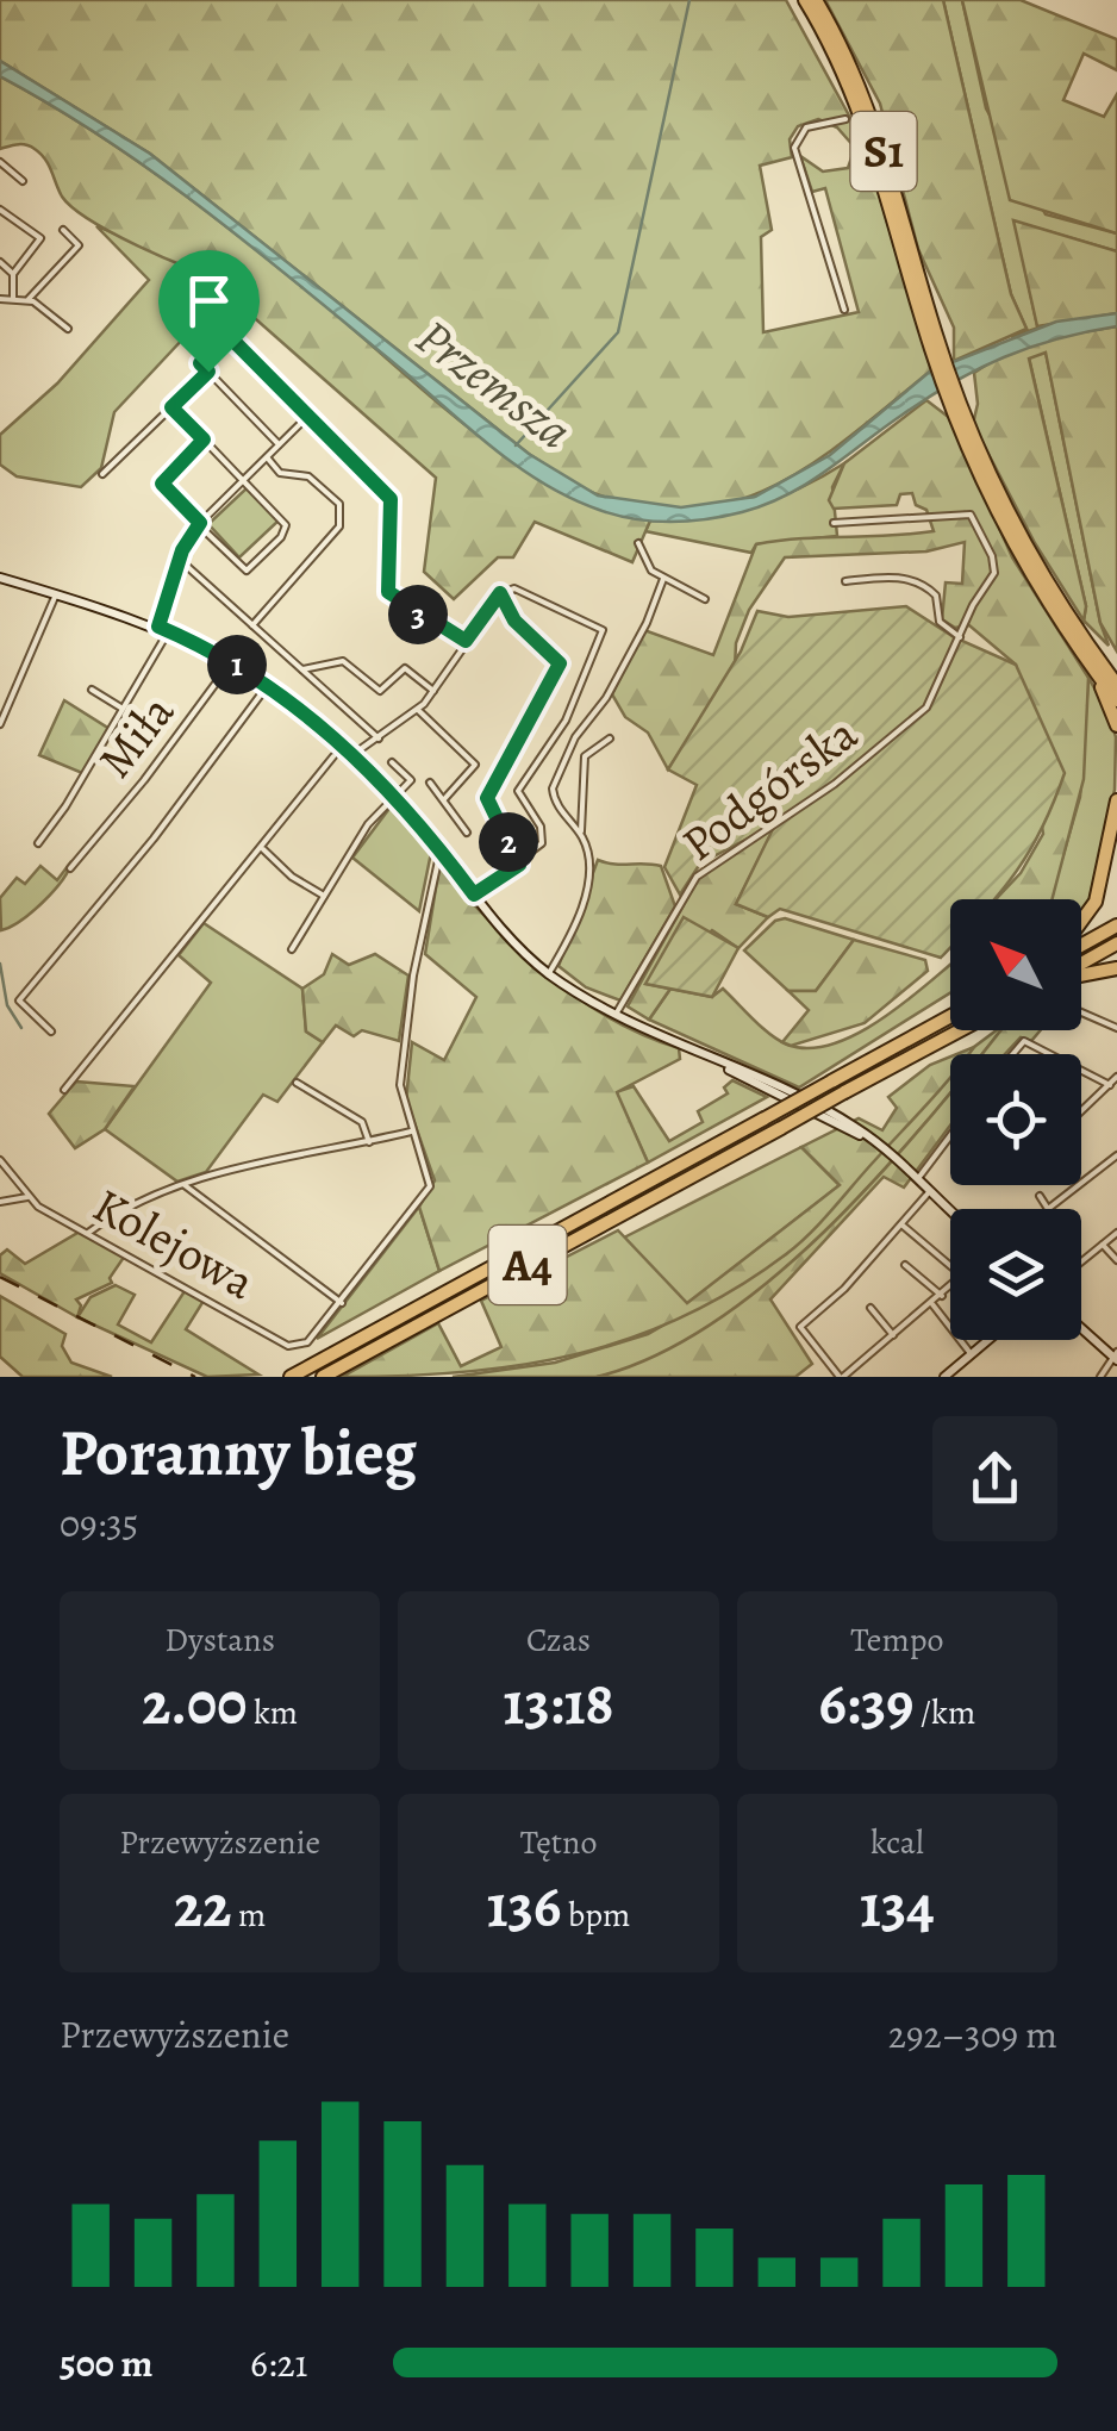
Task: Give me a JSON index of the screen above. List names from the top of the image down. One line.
{"streets":{"highway":["S1","A4"],"street":["Miła","Podgórska","Kolejowa"]},"water":["Przemsza"],"north":"top left","page":{"pins":["3","1","2"],"heading":["Poranny bieg","09:35"],"stats":[["Dystans","2.00 km"],["Czas","13:18"],["Tempo","6:39 /km"],["Przewyższenie","22 m"],["Tętno","136 bpm"],["kcal","134"]],"chart":["Przewyższenie","292–309 m"],"list":[{"name":"500 m","note":"6:21"}]}}
